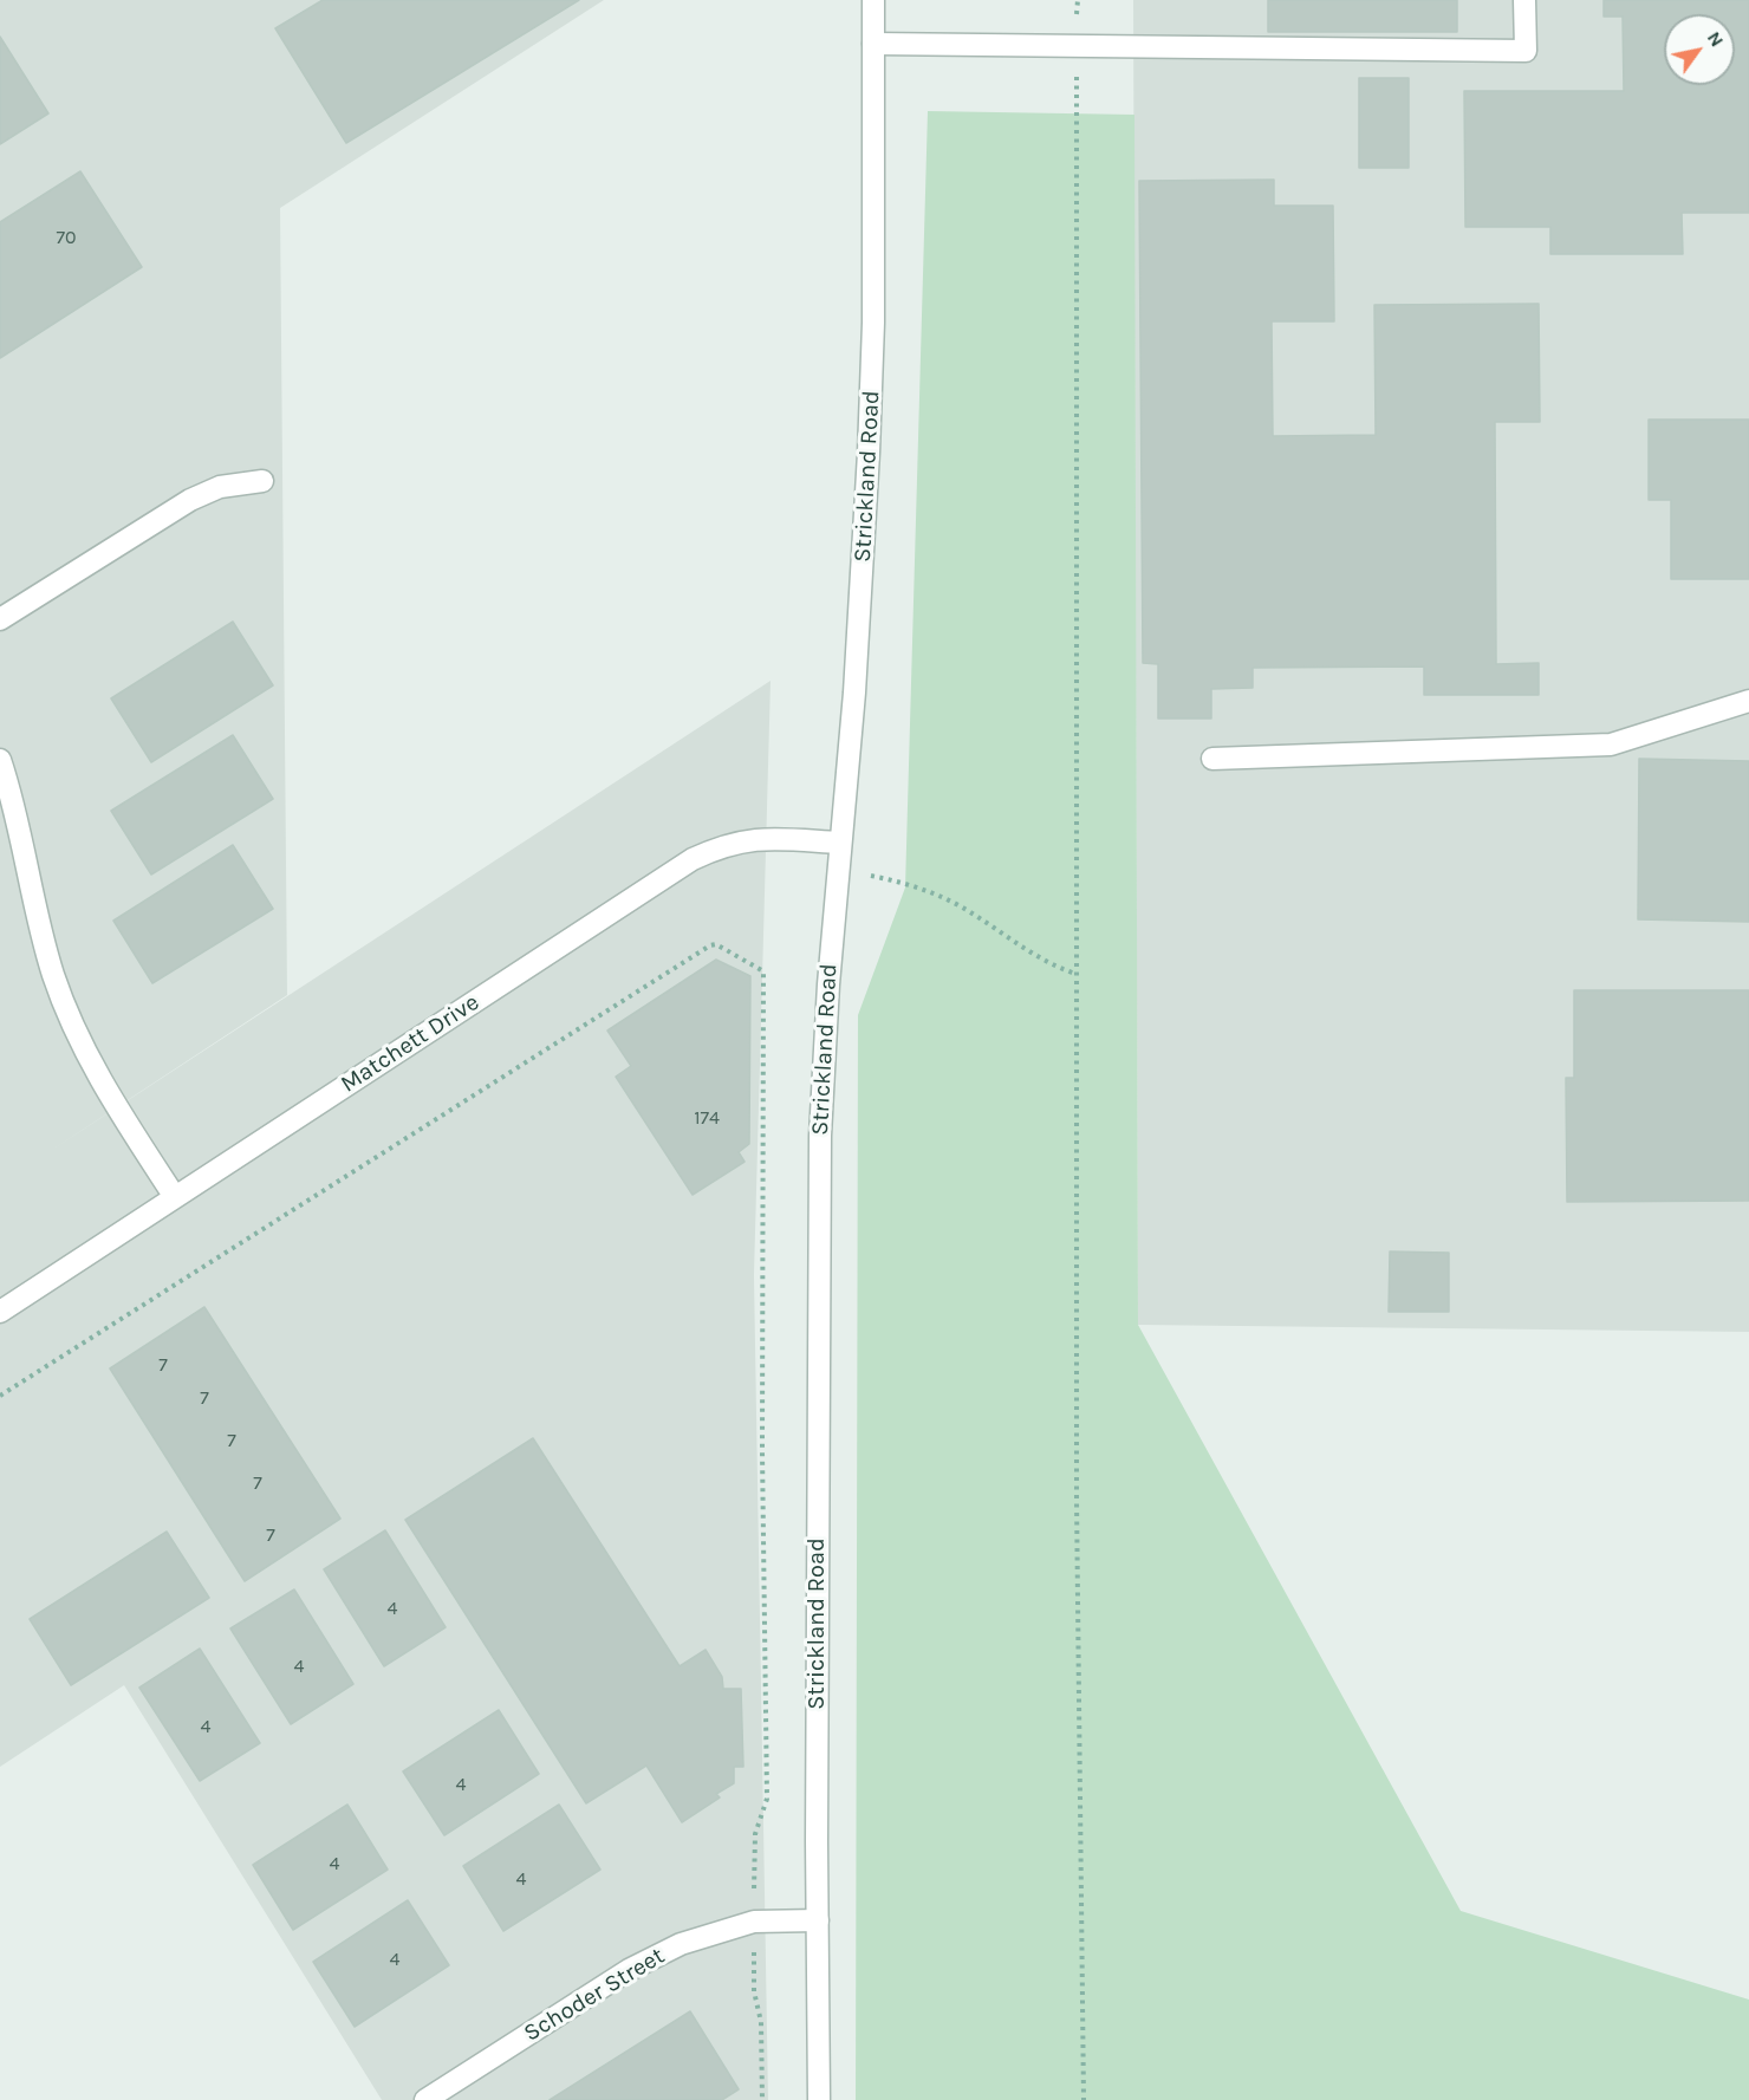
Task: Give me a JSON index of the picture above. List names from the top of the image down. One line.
{"streets":{"street":["Strickland Road","Matchett Drive","Schoder Street"]},"crossings":[["Strickland Road","Matchett Drive"],["Strickland Road","Schoder Street"]],"house_numbers":["70","174","7","7","7","7","7","4","4","4","4","4","4","4"],"north":"top right"}
